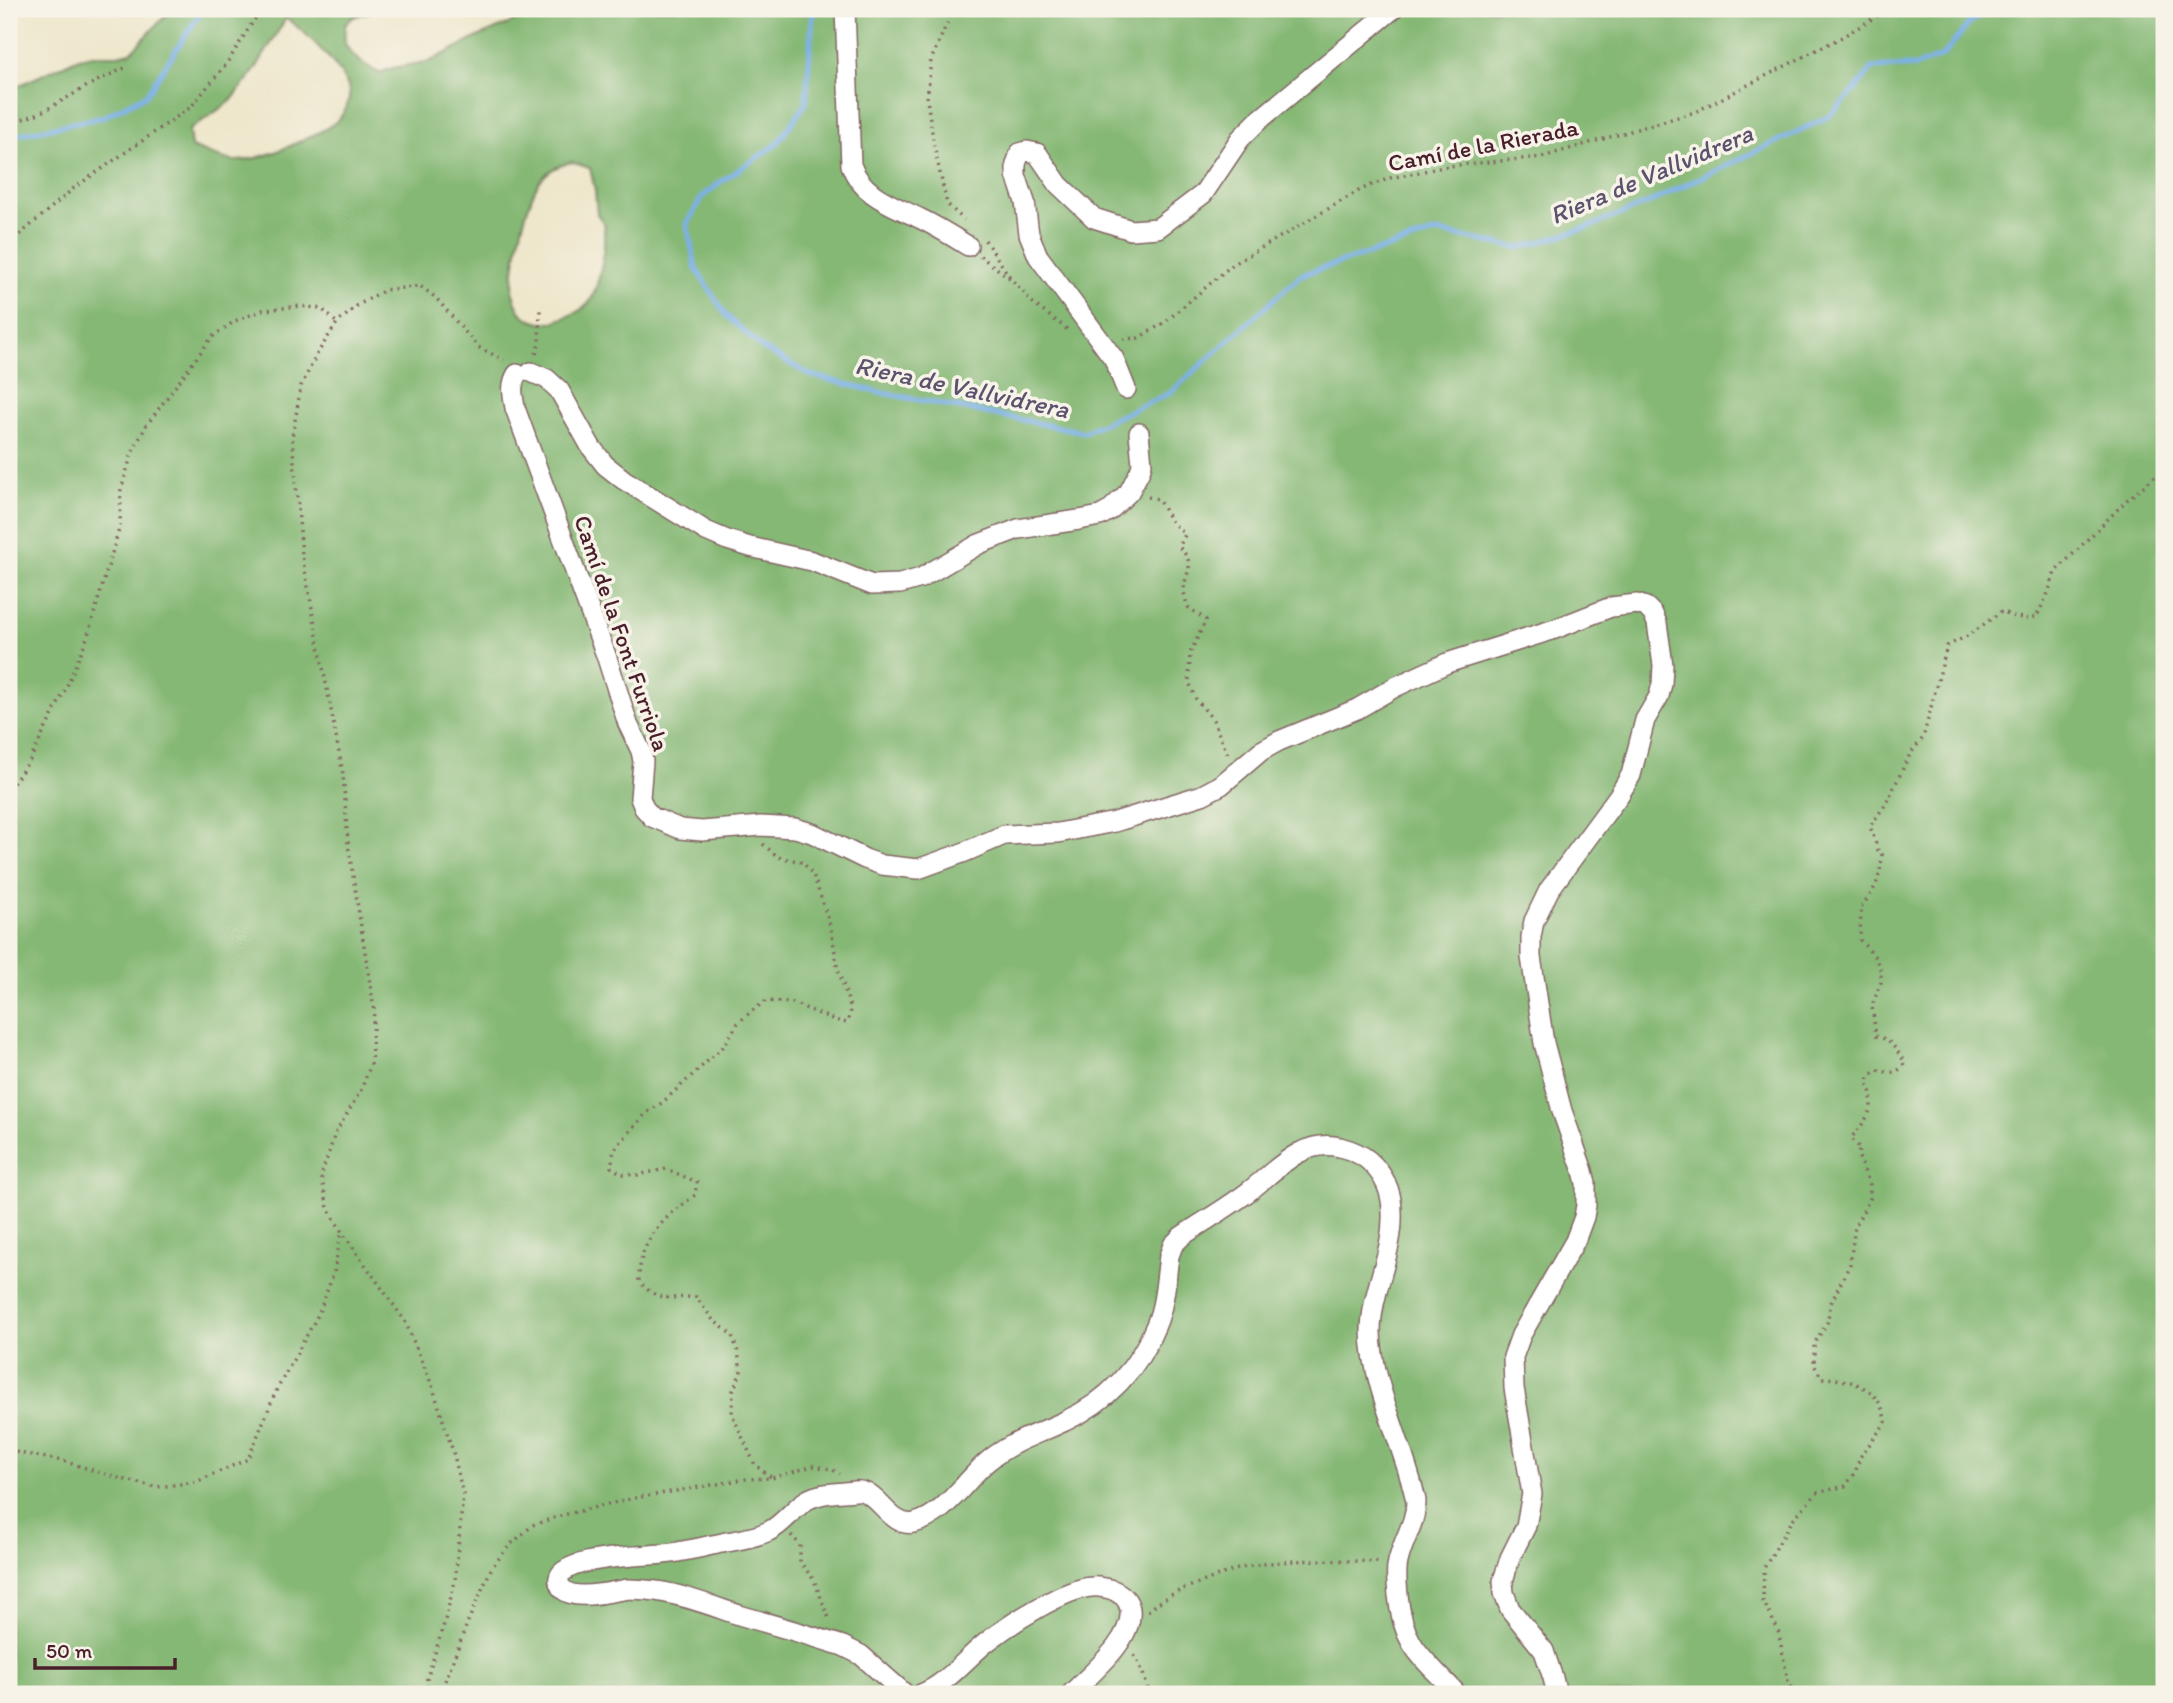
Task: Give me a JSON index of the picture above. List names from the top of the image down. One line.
{"streets":{"street":["Camí de la Font Furriola"],"path":["Camí de la Rierada"]},"water":["Riera de Vallvidrera"],"scale_bar":"50 m"}
